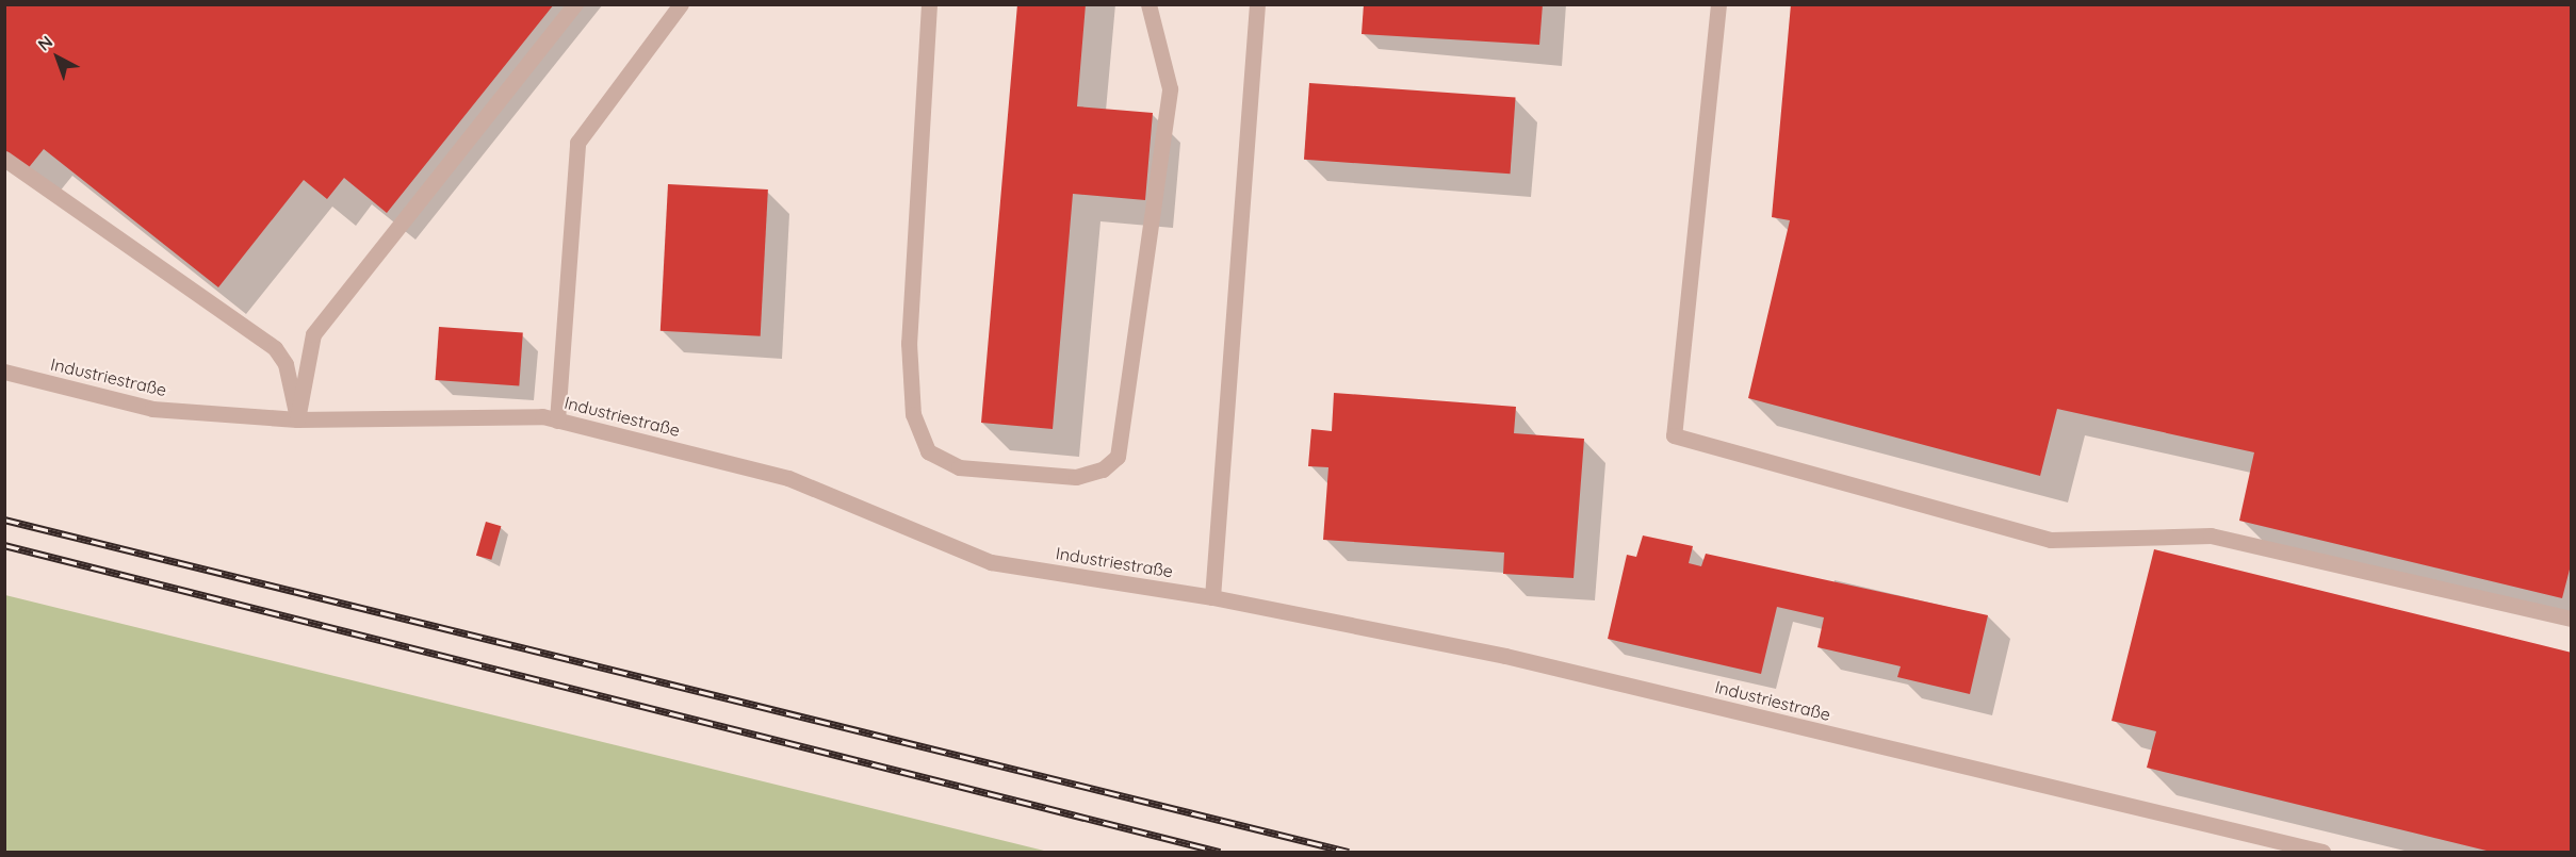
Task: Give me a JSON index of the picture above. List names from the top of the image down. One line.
{"streets":{"street":["Industriestraße"]},"north":"top left"}
